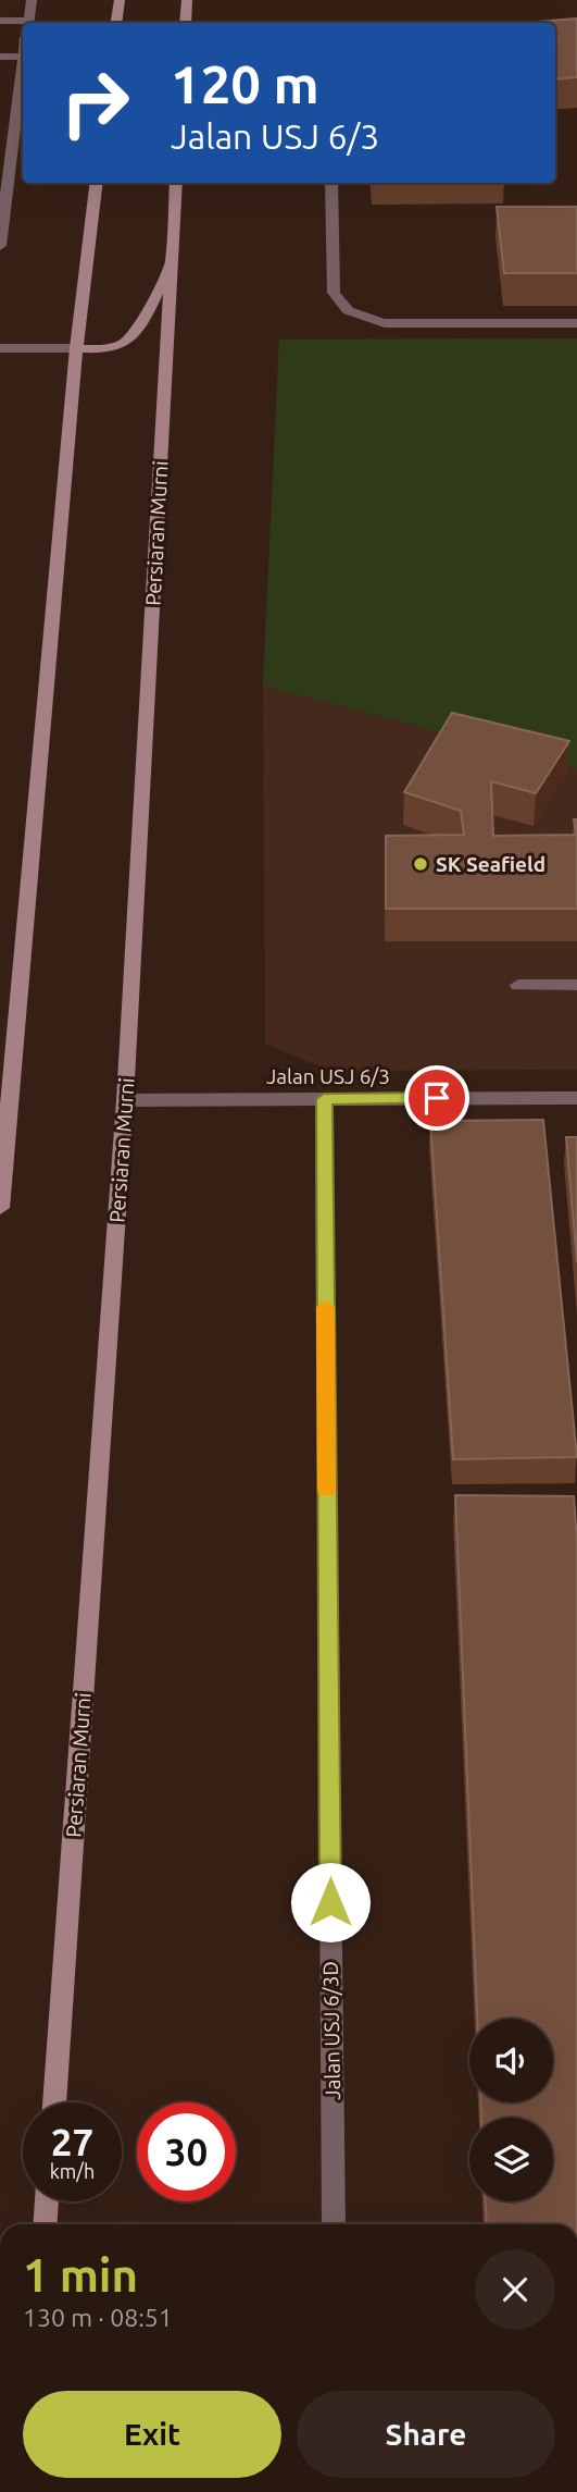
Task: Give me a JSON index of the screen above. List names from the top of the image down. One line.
{"streets":{"main road":["Persiaran Murni"],"street":["Jalan USJ 6/3","Jalan USJ 6/3D"]},"crossings":[["Persiaran Murni","Jalan USJ 6/3"],["Jalan USJ 6/3","Jalan USJ 6/3D"]],"places":["SK Seafield"],"page":{"turn":["120 m","Jalan USJ 6/3"],"speed":"27 km/h","limit":"30","heading":["1 min","130 m · 08:51"],"buttons":["Exit","Share"]}}
